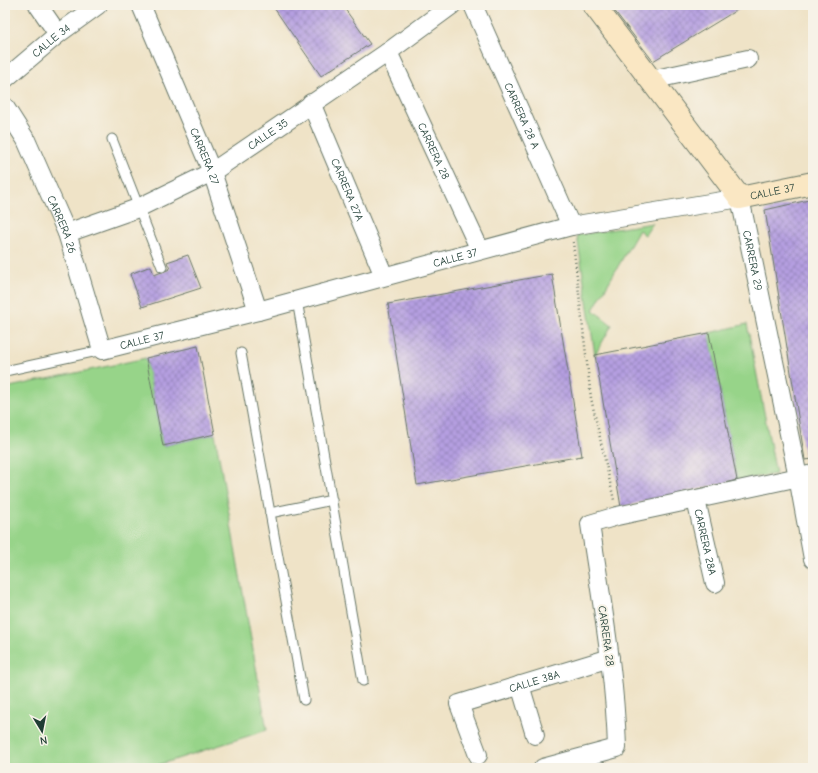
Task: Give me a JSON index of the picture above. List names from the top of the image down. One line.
{"streets":{"street":["CALLE 34","CARRERA 28 A","CALLE 35","CARRERA 28","CARRERA 27","CARRERA 27A","CALLE 37","CARRERA 26","CARRERA 29","CARRERA 28A","CALLE 38A"]},"crossings":[["CARRERA 28 A","CALLE 37"],["CALLE 35","CARRERA 28"],["CALLE 35","CARRERA 27"],["CALLE 35","CARRERA 27A"],["CALLE 35","CARRERA 26"],["CARRERA 28","CALLE 37"],["CARRERA 28","CALLE 38A"],["CARRERA 27","CALLE 37"],["CARRERA 27A","CALLE 37"],["CALLE 37","CARRERA 26"],["CALLE 37","CARRERA 29"]],"north":"bottom"}
